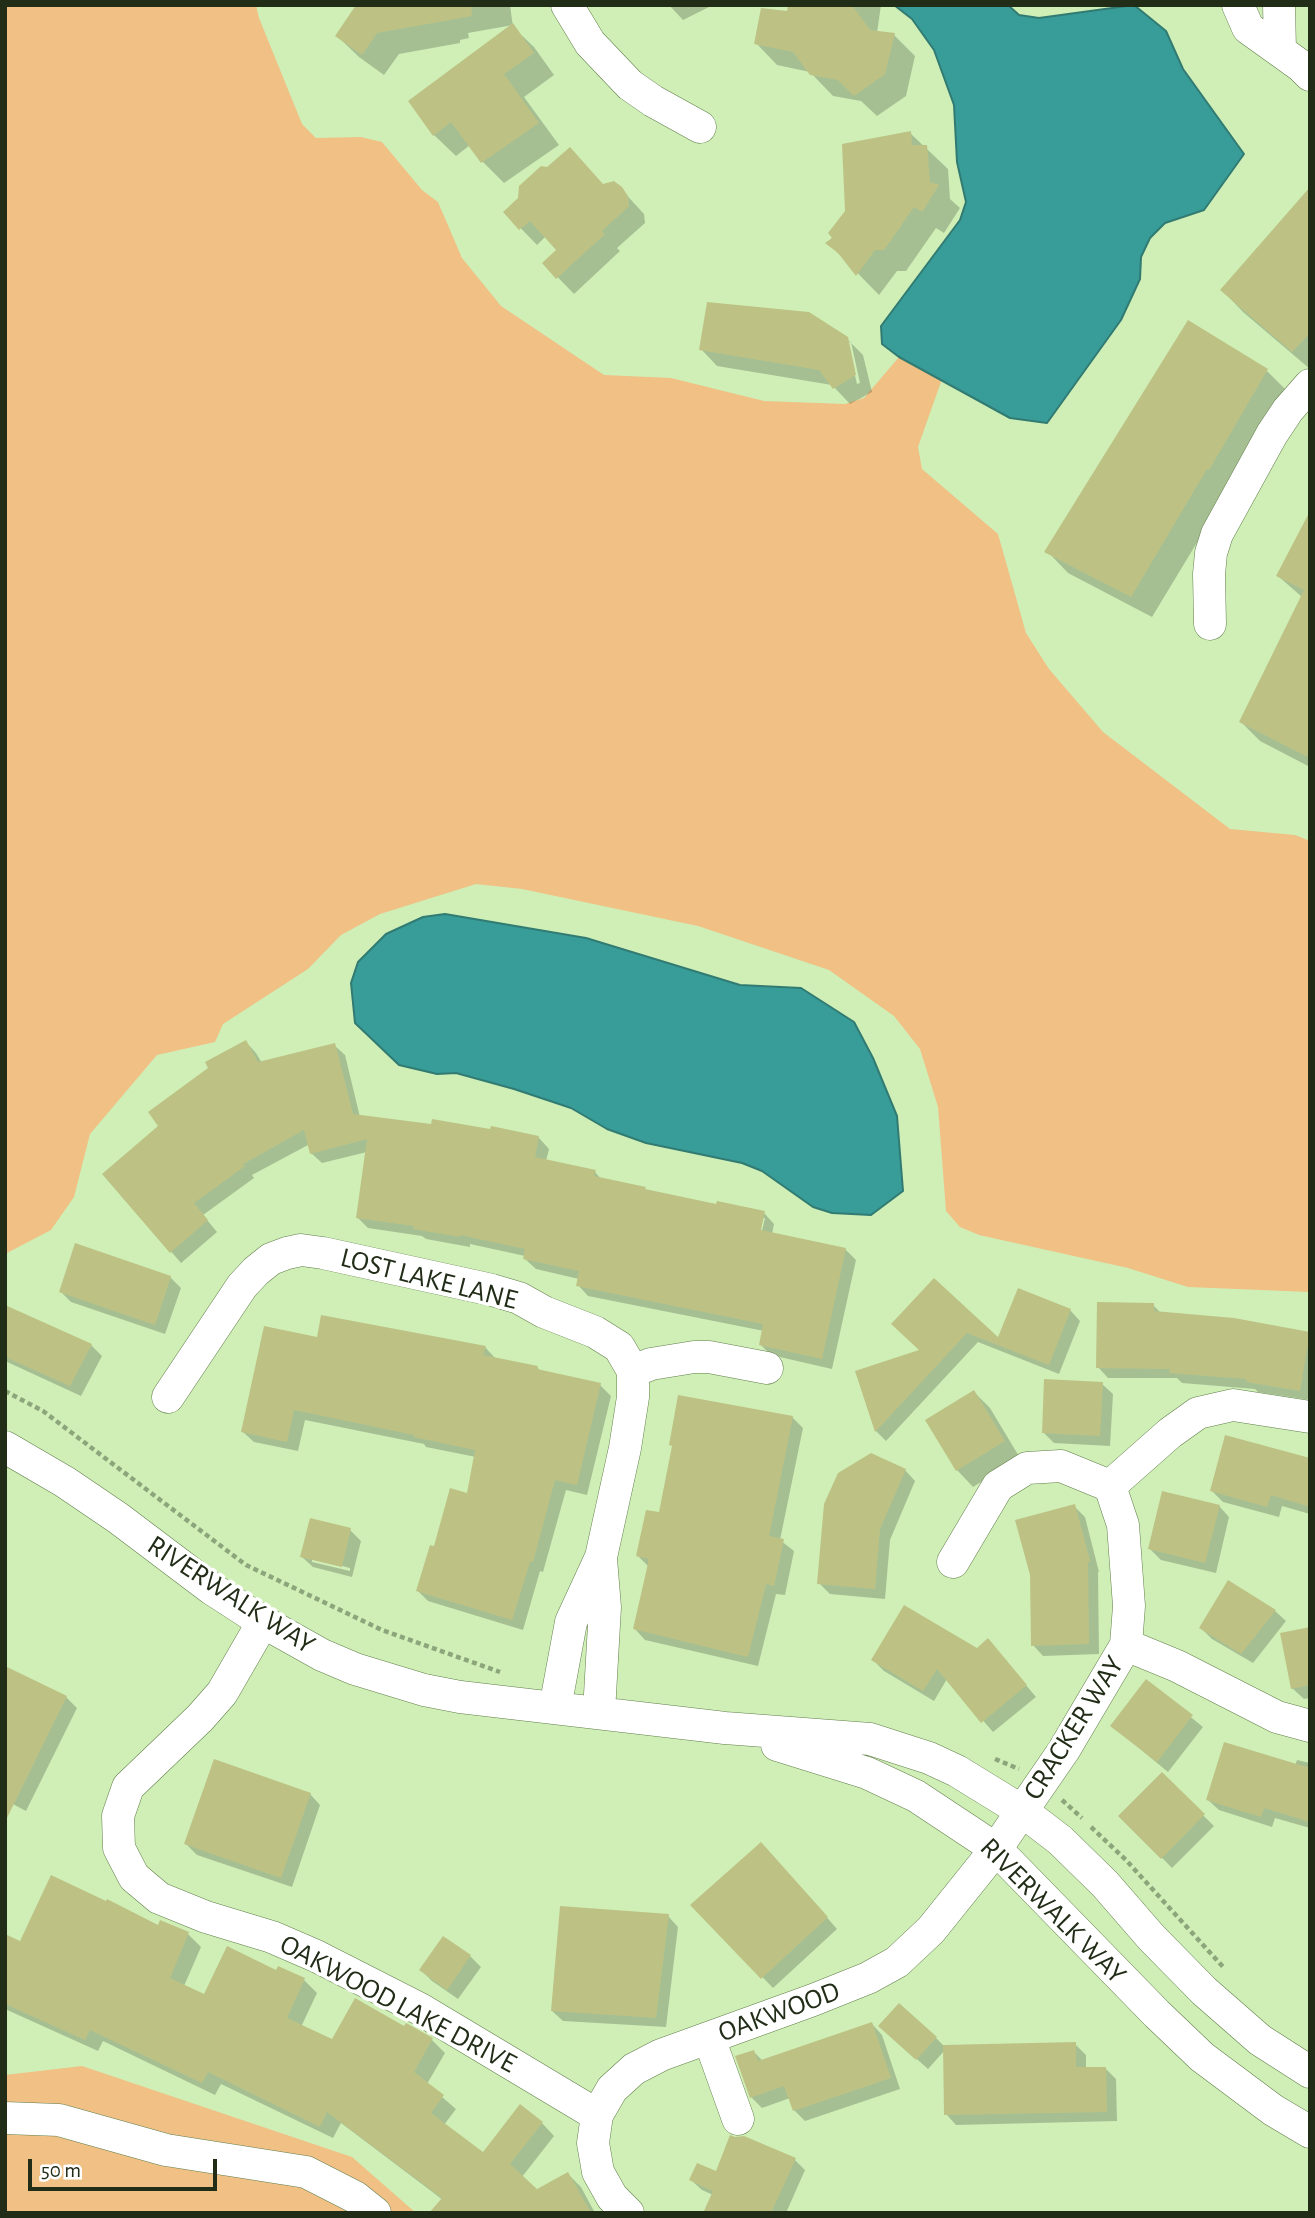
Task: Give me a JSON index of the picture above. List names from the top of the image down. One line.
{"streets":{"street":["LOST LAKE LANE","RIVERWALK WAY","CRACKER WAY","OAKWOOD LAKE DRIVE","OAKWOOD"]},"crossings":[["RIVERWALK WAY","CRACKER WAY"],["RIVERWALK WAY","OAKWOOD LAKE DRIVE"],["RIVERWALK WAY","OAKWOOD"],["CRACKER WAY","OAKWOOD"],["OAKWOOD LAKE DRIVE","OAKWOOD"]],"scale_bar":"50 m"}
